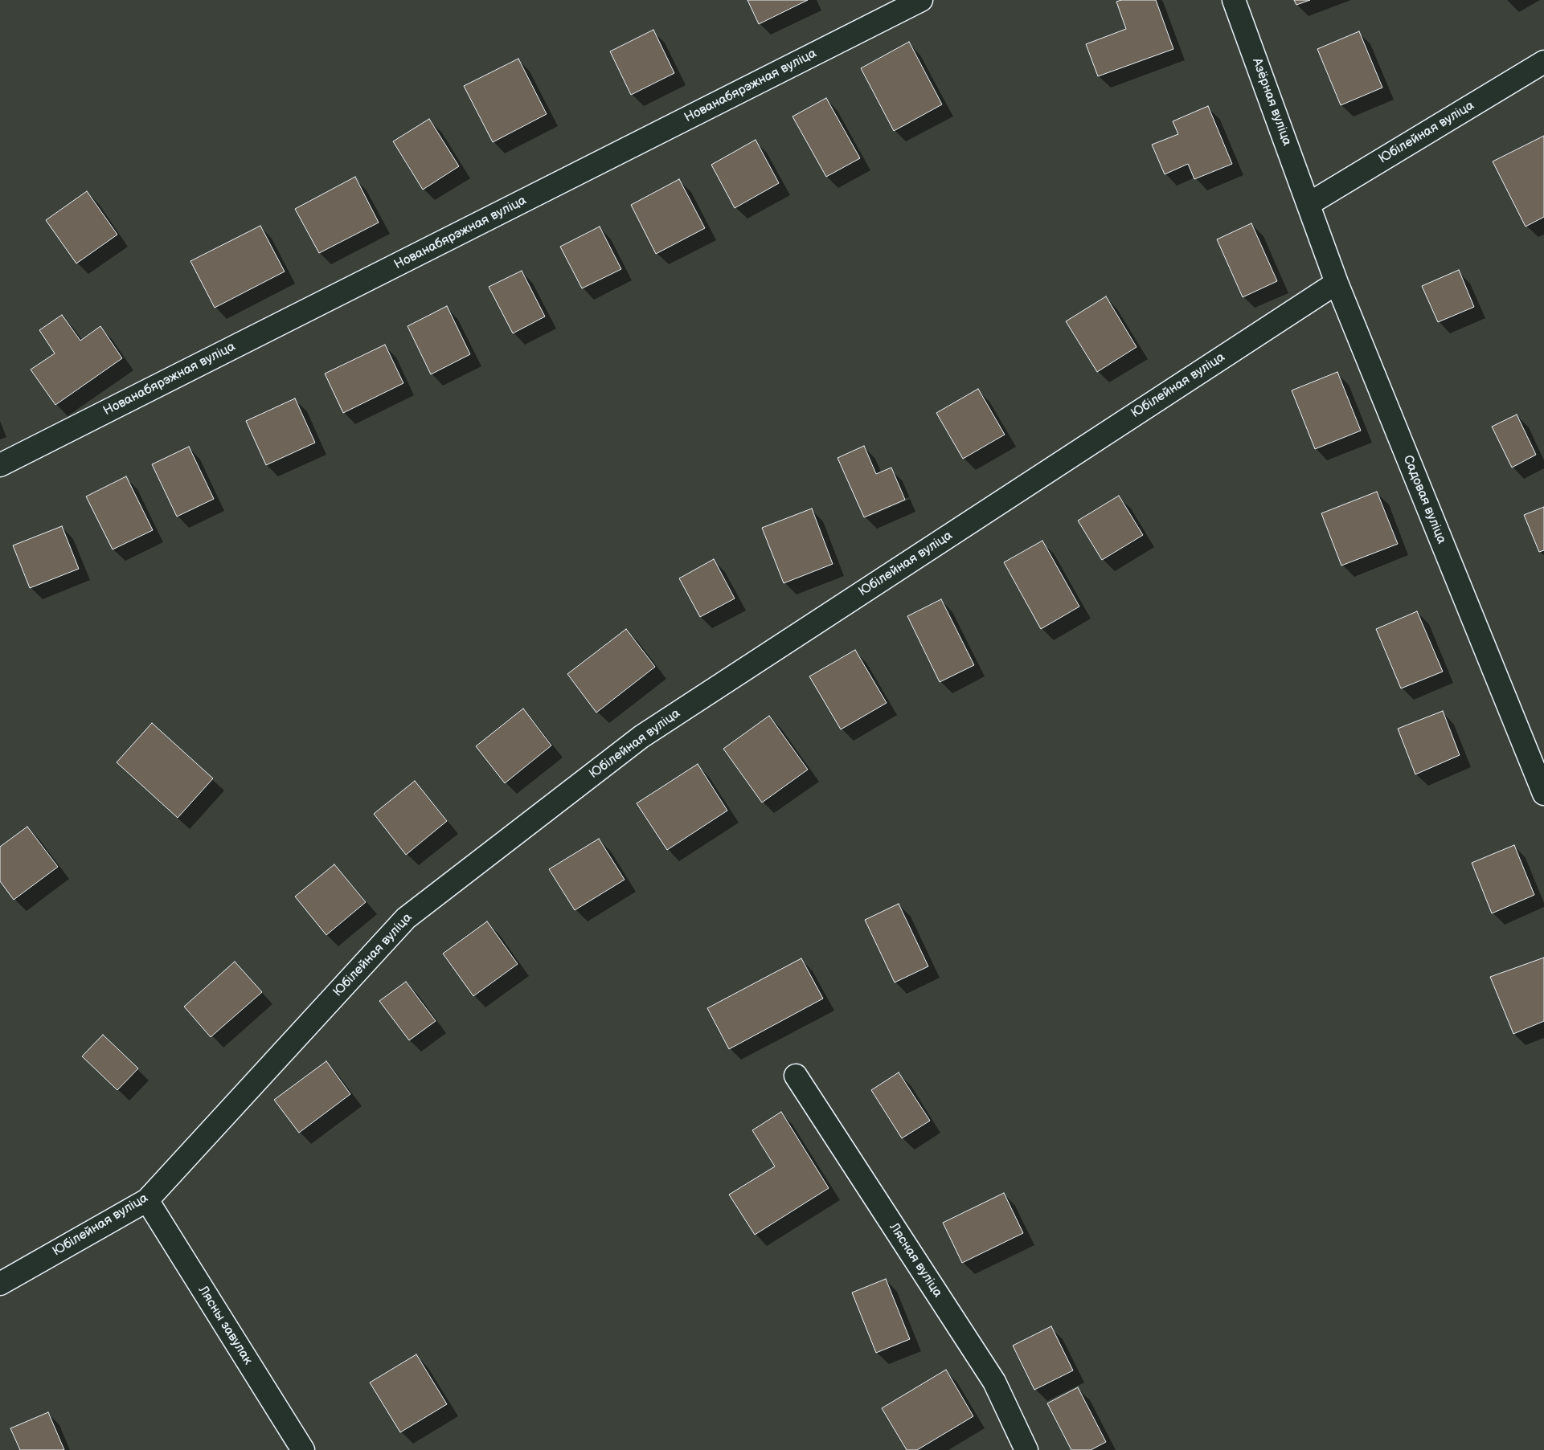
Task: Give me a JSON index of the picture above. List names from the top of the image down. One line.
{"streets":{"street":["Нованабярэжная вуліца","Азёрная вуліца","Юбілейная вуліца","Садовая вуліца","Лясная вуліца","Лясны завулак"]},"crossings":[["Азёрная вуліца","Юбілейная вуліца"],["Азёрная вуліца","Садовая вуліца"],["Юбілейная вуліца","Садовая вуліца"],["Юбілейная вуліца","Лясны завулак"]]}
